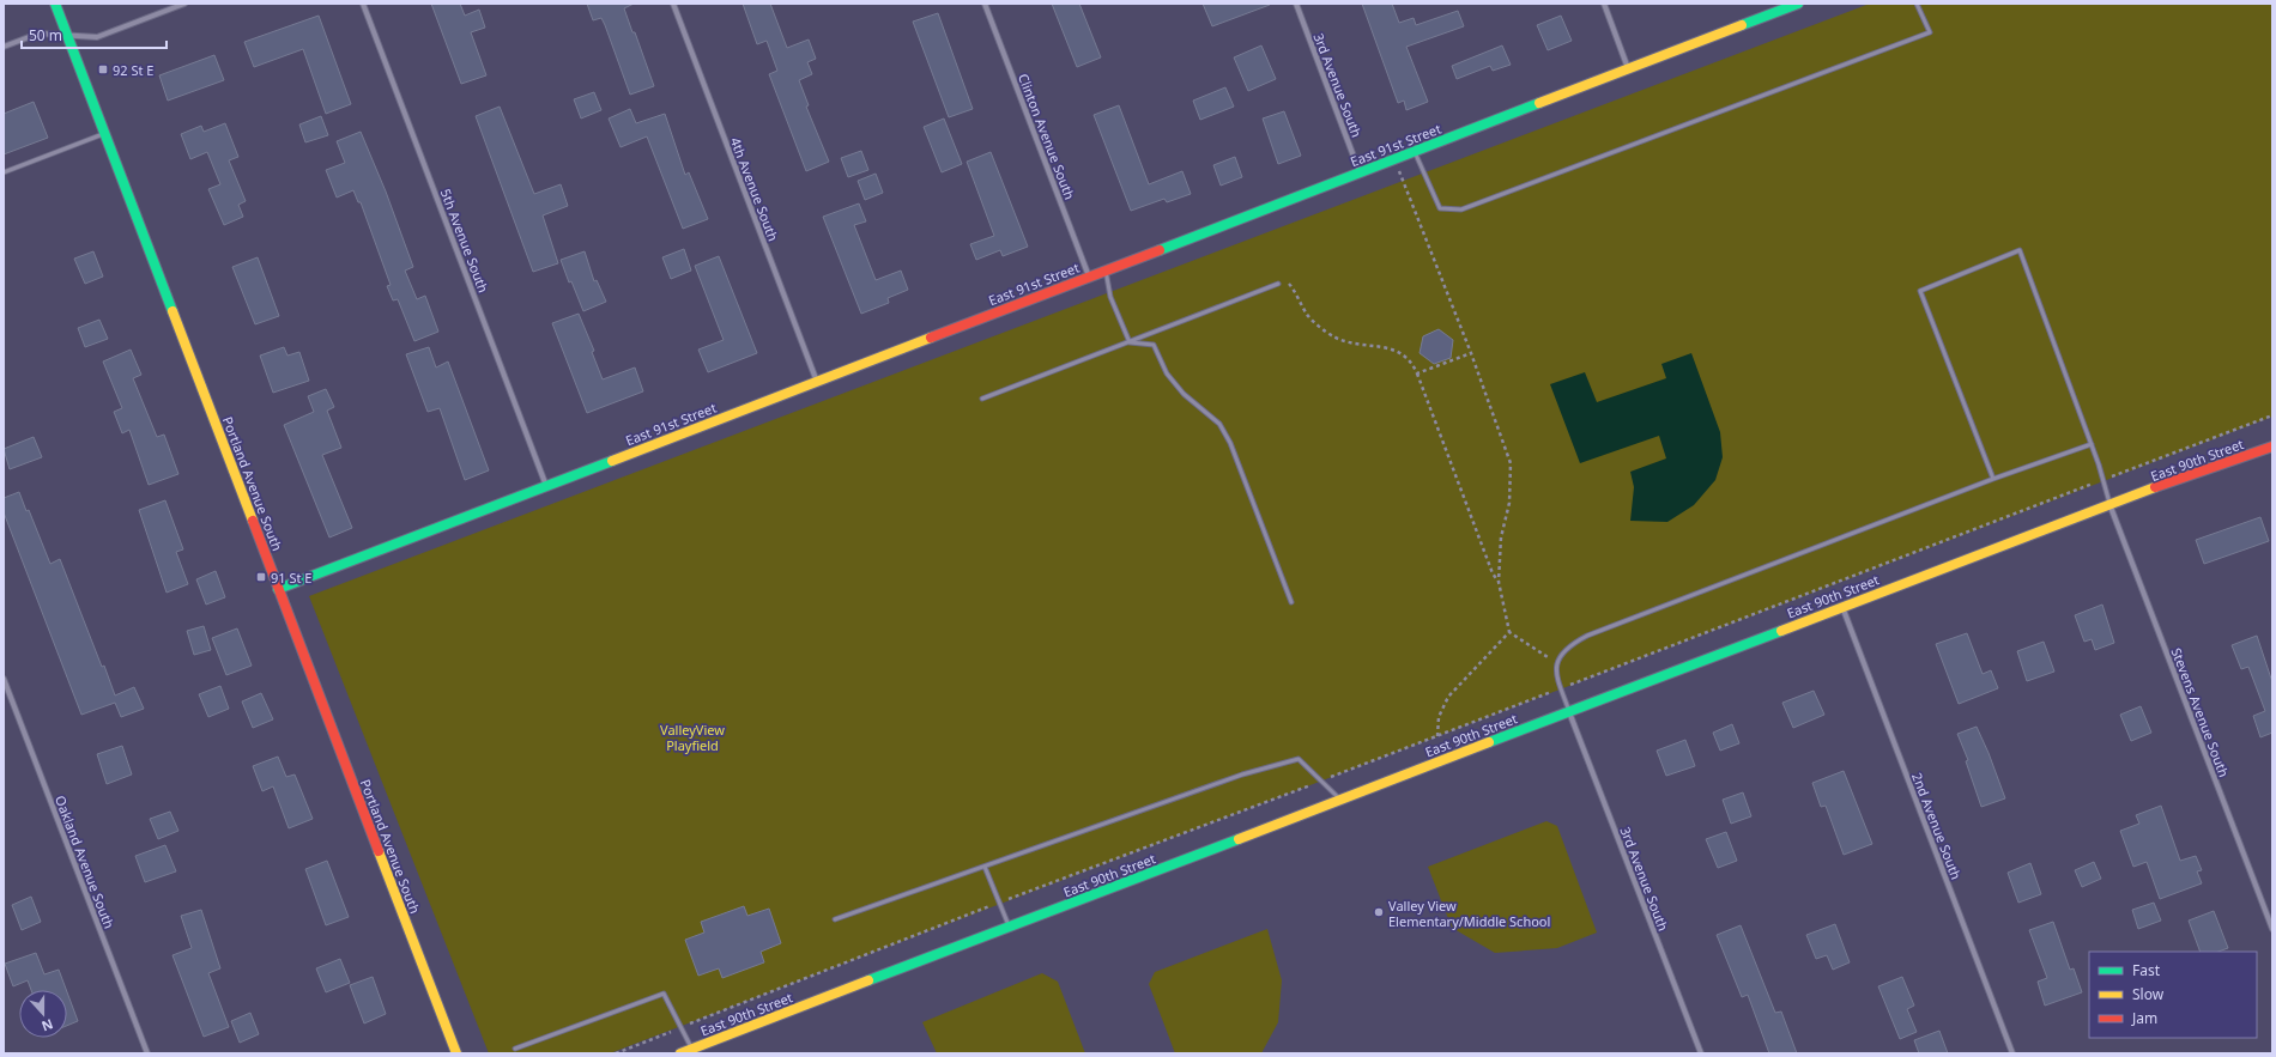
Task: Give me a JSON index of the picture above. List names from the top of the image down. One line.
{"streets":{"street":["3rd Avenue South","Clinton Avenue South","East 91st Street","4th Avenue South","5th Avenue South","East 90th Street","Portland Avenue South","Stevens Avenue South","2nd Avenue South","Oakland Avenue South"]},"crossings":[["3rd Avenue South","East 91st Street"],["3rd Avenue South","East 90th Street"],["Clinton Avenue South","East 91st Street"],["East 91st Street","4th Avenue South"],["East 91st Street","5th Avenue South"],["East 91st Street","Portland Avenue South"],["East 90th Street","Stevens Avenue South"],["East 90th Street","2nd Avenue South"]],"parks":["ValleyView Playfield"],"places":{"transit":["92 St E","91 St E"],"other":["Valley View Elementary/Middle School"]},"legend":["Fast","Slow","Jam"],"scale_bar":"50 m","north":"bottom"}
